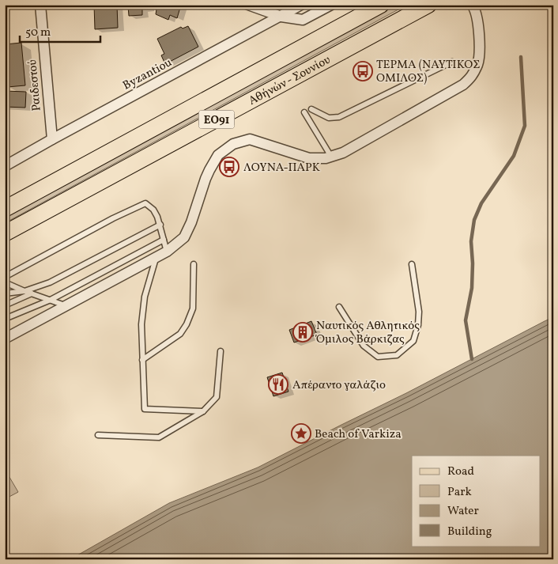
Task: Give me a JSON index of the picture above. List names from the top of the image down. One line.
{"streets":{"main road":["Αθήνών - Σουνίου","ΕΟ91"],"street":["Byzantiou","Ραιδεστού"]},"crossings":[["Byzantiou","Ραιδεστού"]],"places":{"bus stop":["ΤΕΡΜΑ (ΝΑΥΤΙΚΟΣ ΟΜΙΛΟΣ)","ΛΟΥΝΑ-ΠΑΡΚ"],"building":["Ναυτικός Αθλητικός Όμιλος Βάρκιζας"],"restaurant":["Απέραντο γαλάζιο"],"place":["Beach of Varkiza"]},"legend":["Road","Park","Water","Building"],"scale_bar":"50 m"}
